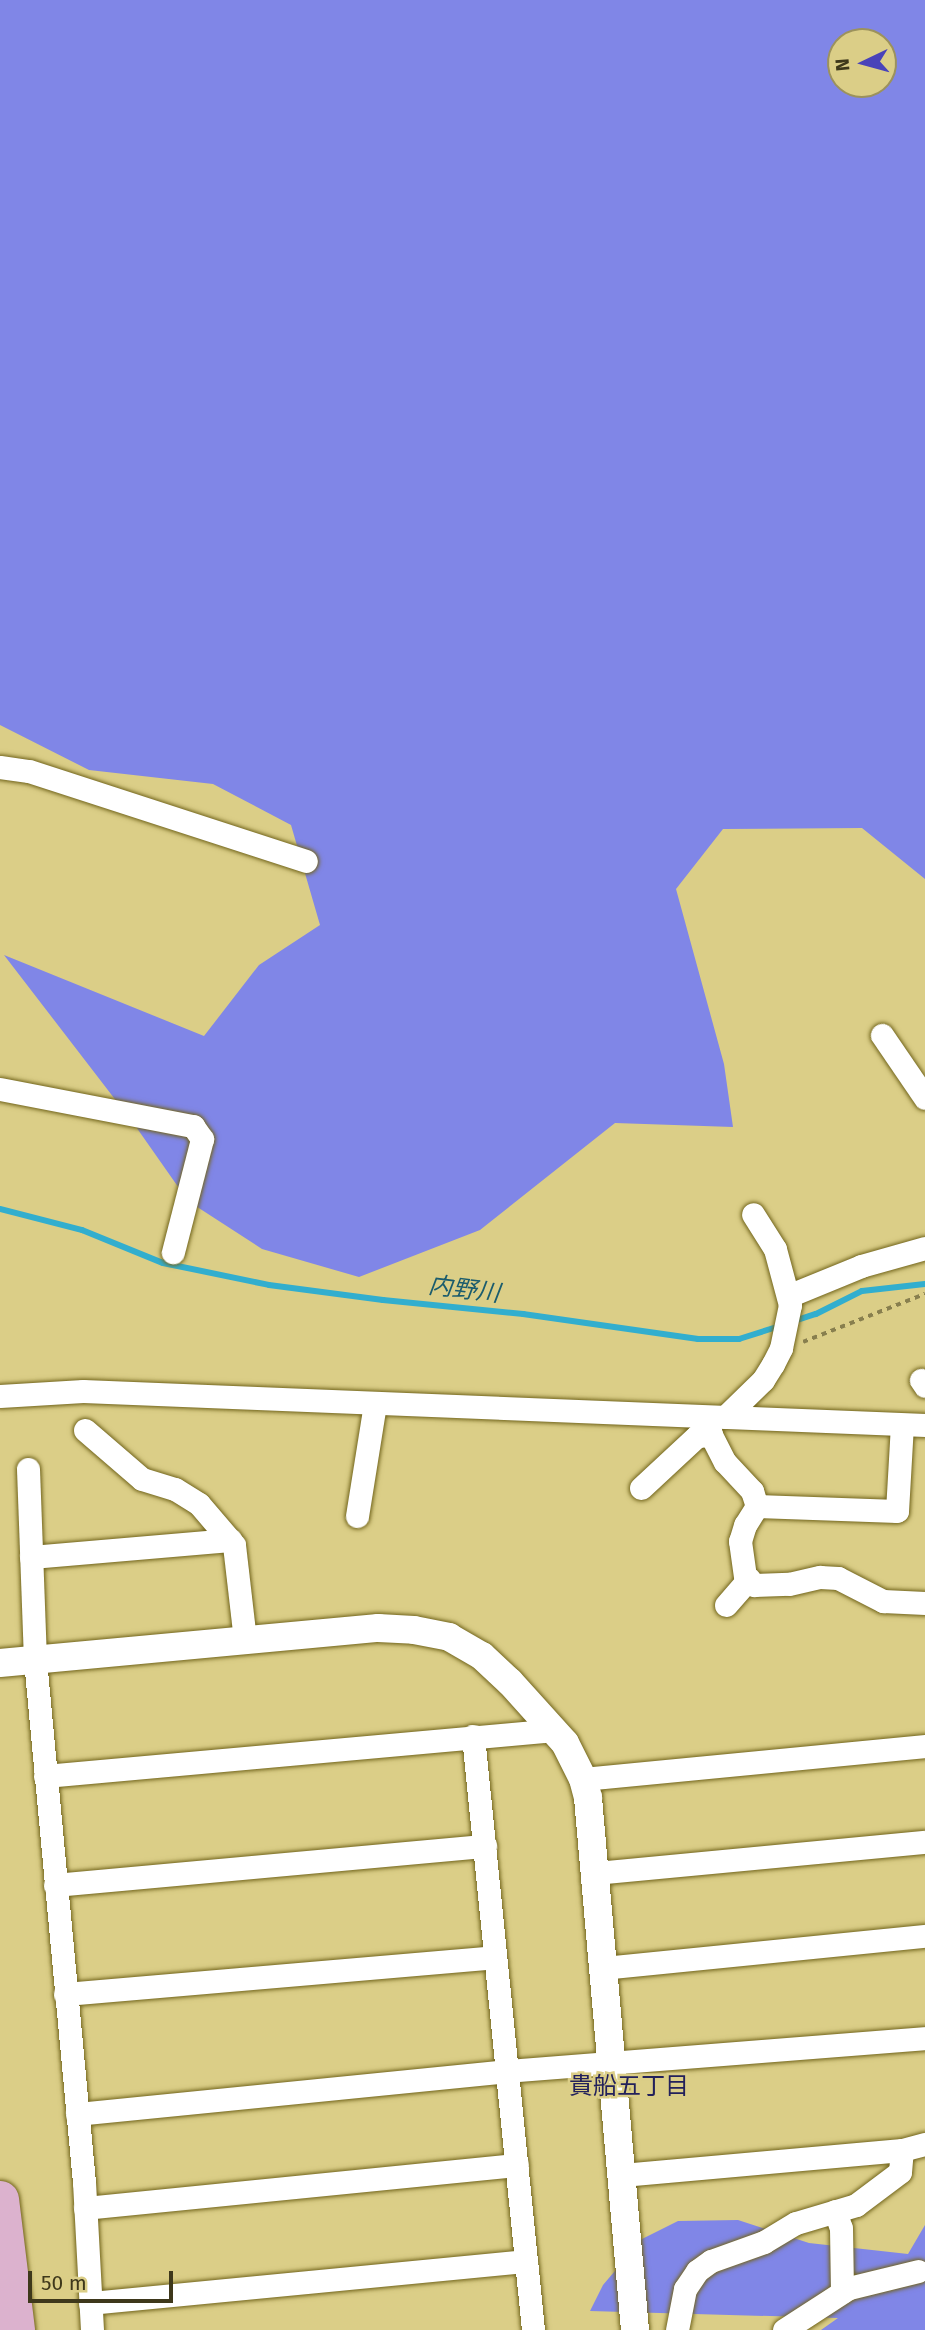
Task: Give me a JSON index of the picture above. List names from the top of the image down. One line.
{"districts":["貴船五丁目"],"water":["内野川"],"scale_bar":"50 m","north":"left"}
